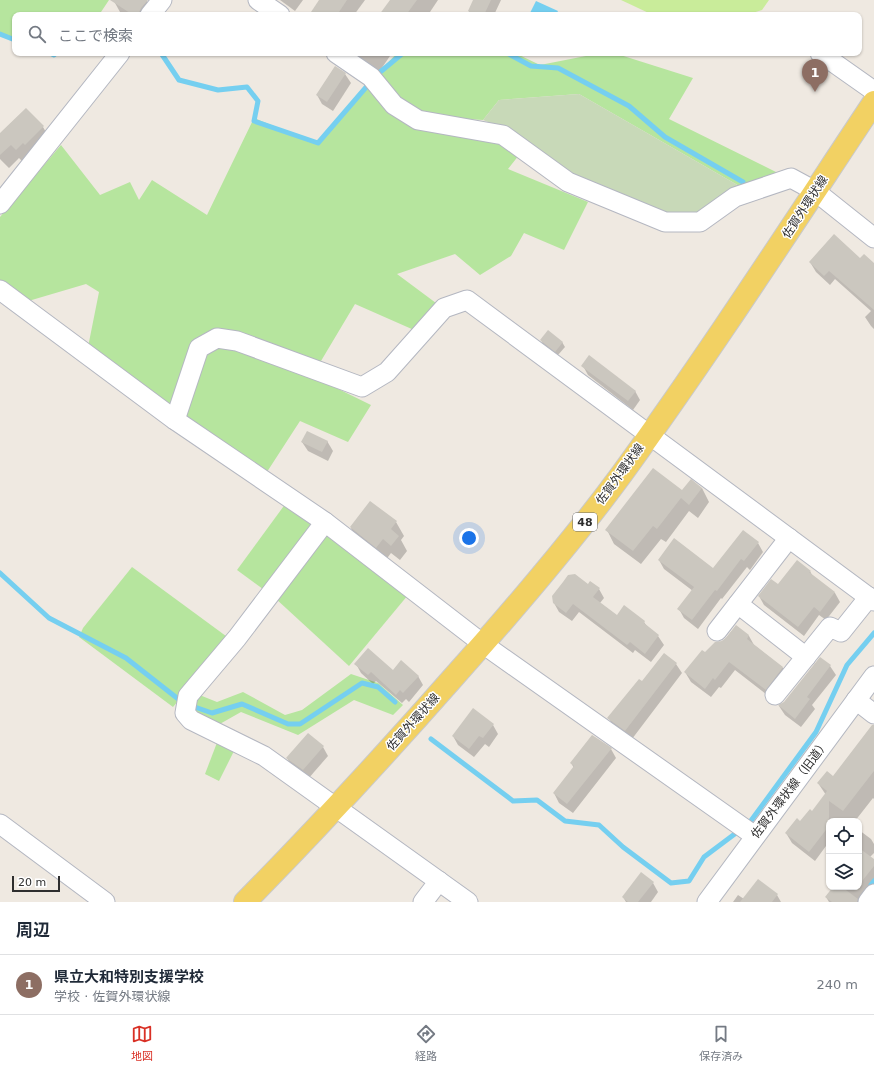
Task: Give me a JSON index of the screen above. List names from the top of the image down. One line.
{"streets":{"main road":["佐賀外環状線","48"],"street":["佐賀外環状線（旧道）"]},"scale_bar":"20 m","page":{"search":"ここで検索","pins":"1","scale":"20 m","heading":"周辺","list":[{"mark":"1","name":"県立大和特別支援学校","note":"学校 · 佐賀外環状線","value":"240 m"}],"nav":["地図","経路","保存済み"]}}
